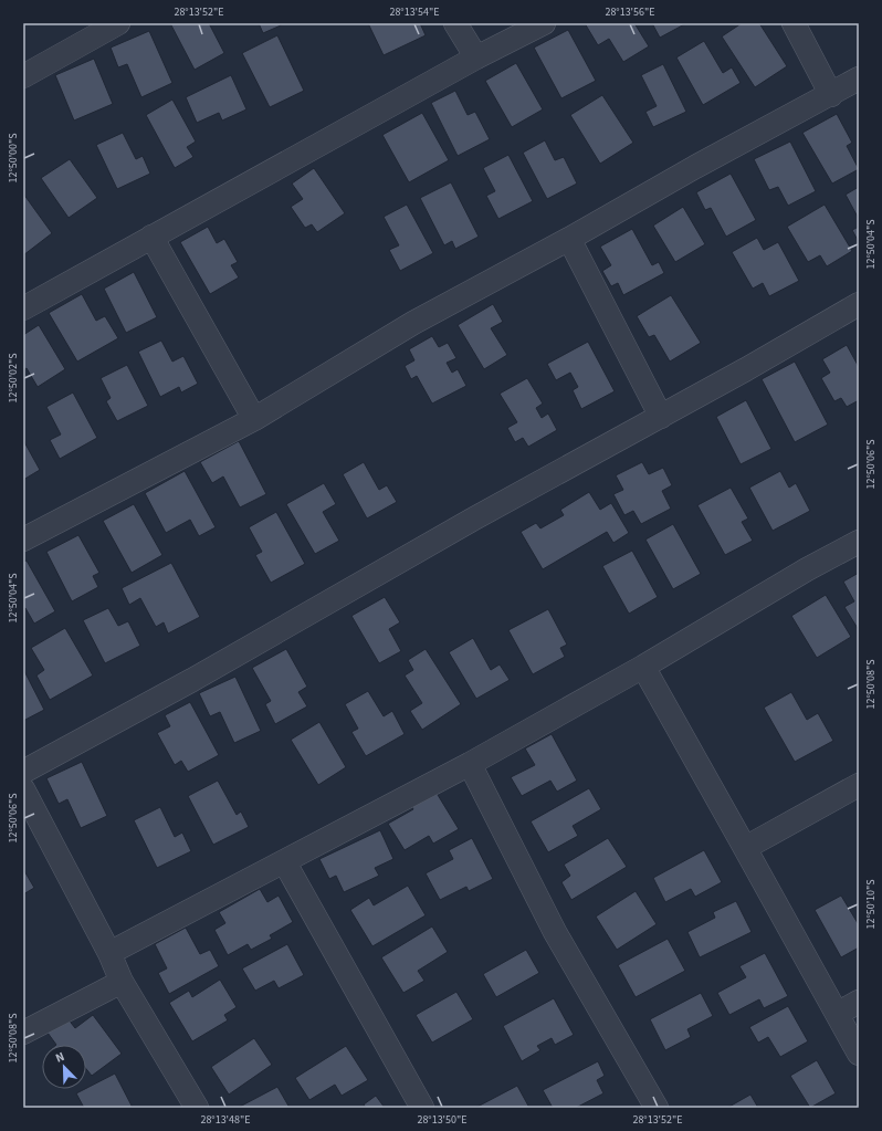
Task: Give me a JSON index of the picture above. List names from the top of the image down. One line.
{"north":"top left","coordinates":["28°13'52\"E","28°13'54\"E","28°13'56\"E","12°50'00\"S","12°50'04\"S","12°50'02\"S","12°50'06\"S","12°50'08\"S","12°50'10\"S","28°13'48\"E","28°13'50\"E"]}
